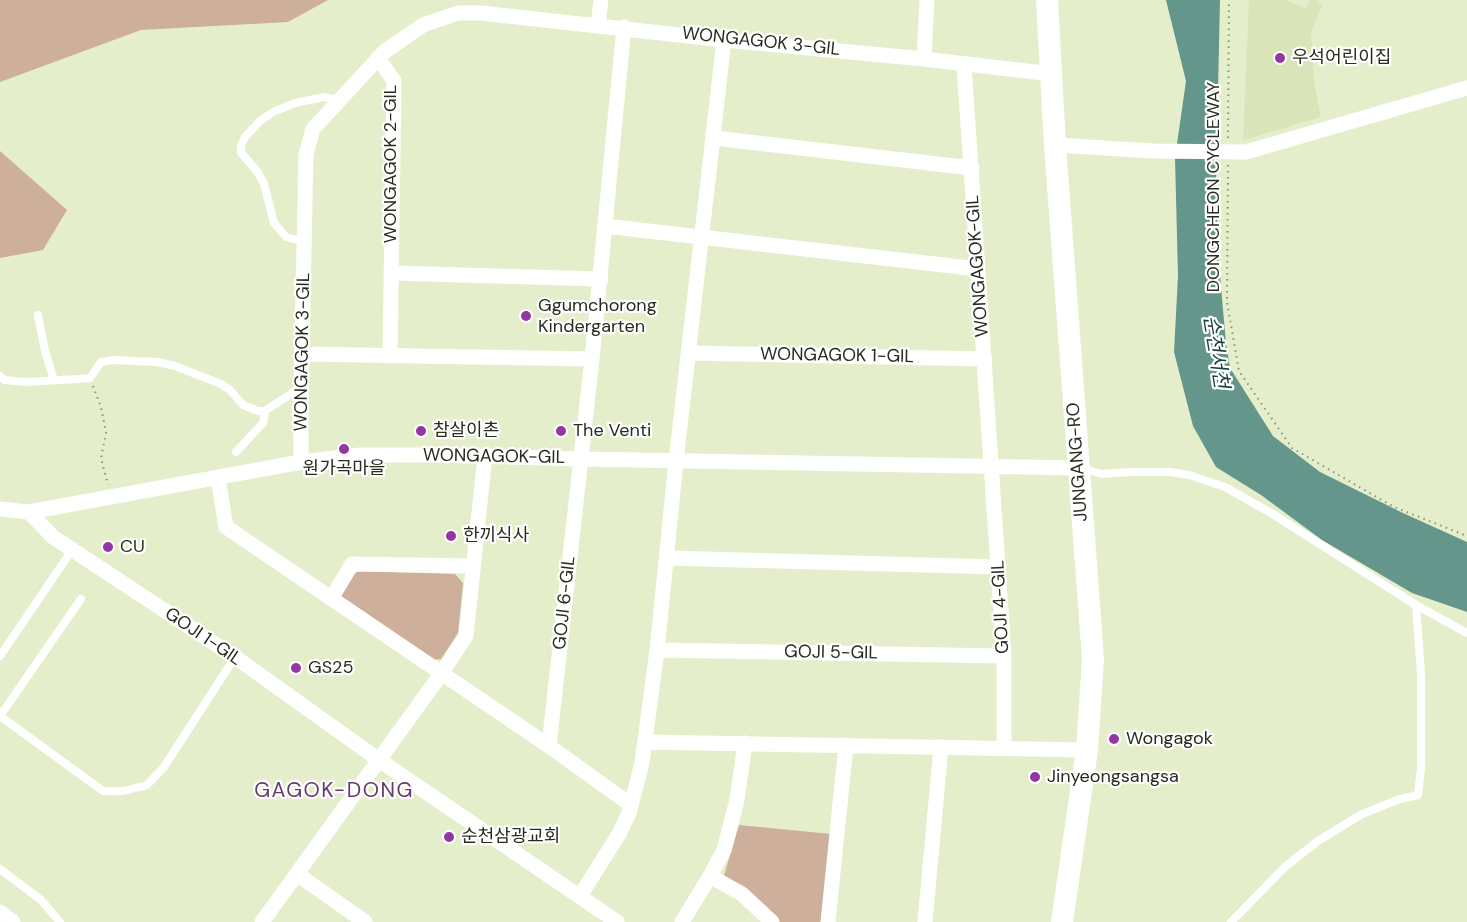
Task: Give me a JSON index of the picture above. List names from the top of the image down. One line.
{"streets":{"main road":["JUNGANG-RO"],"street":["WONGAGOK 3-GIL","WONGAGOK 2-GIL","WONGAGOK-GIL","WONGAGOK 1-GIL","GOJI 6-GIL","GOJI 4-GIL","GOJI 1-GIL","GOJI 5-GIL"],"path":["DONGCHEON CYCLEWAY"]},"crossings":[["WONGAGOK 3-GIL","WONGAGOK 2-GIL"],["WONGAGOK 3-GIL","WONGAGOK-GIL"],["WONGAGOK 3-GIL","JUNGANG-RO"],["WONGAGOK-GIL","WONGAGOK 1-GIL"],["WONGAGOK-GIL","JUNGANG-RO"],["WONGAGOK-GIL","GOJI 6-GIL"],["WONGAGOK-GIL","GOJI 4-GIL"],["WONGAGOK-GIL","GOJI 1-GIL"],["GOJI 4-GIL","GOJI 5-GIL"]],"districts":["GAGOK-DONG"],"water":["순천서천"],"places":["우석어린이집","Ggumchorong Kindergarten","참살이촌","The Venti","원가곡마을","한끼식사","CU","GS25","Wongagok","Jinyeongsangsa","순천삼광교회"]}
